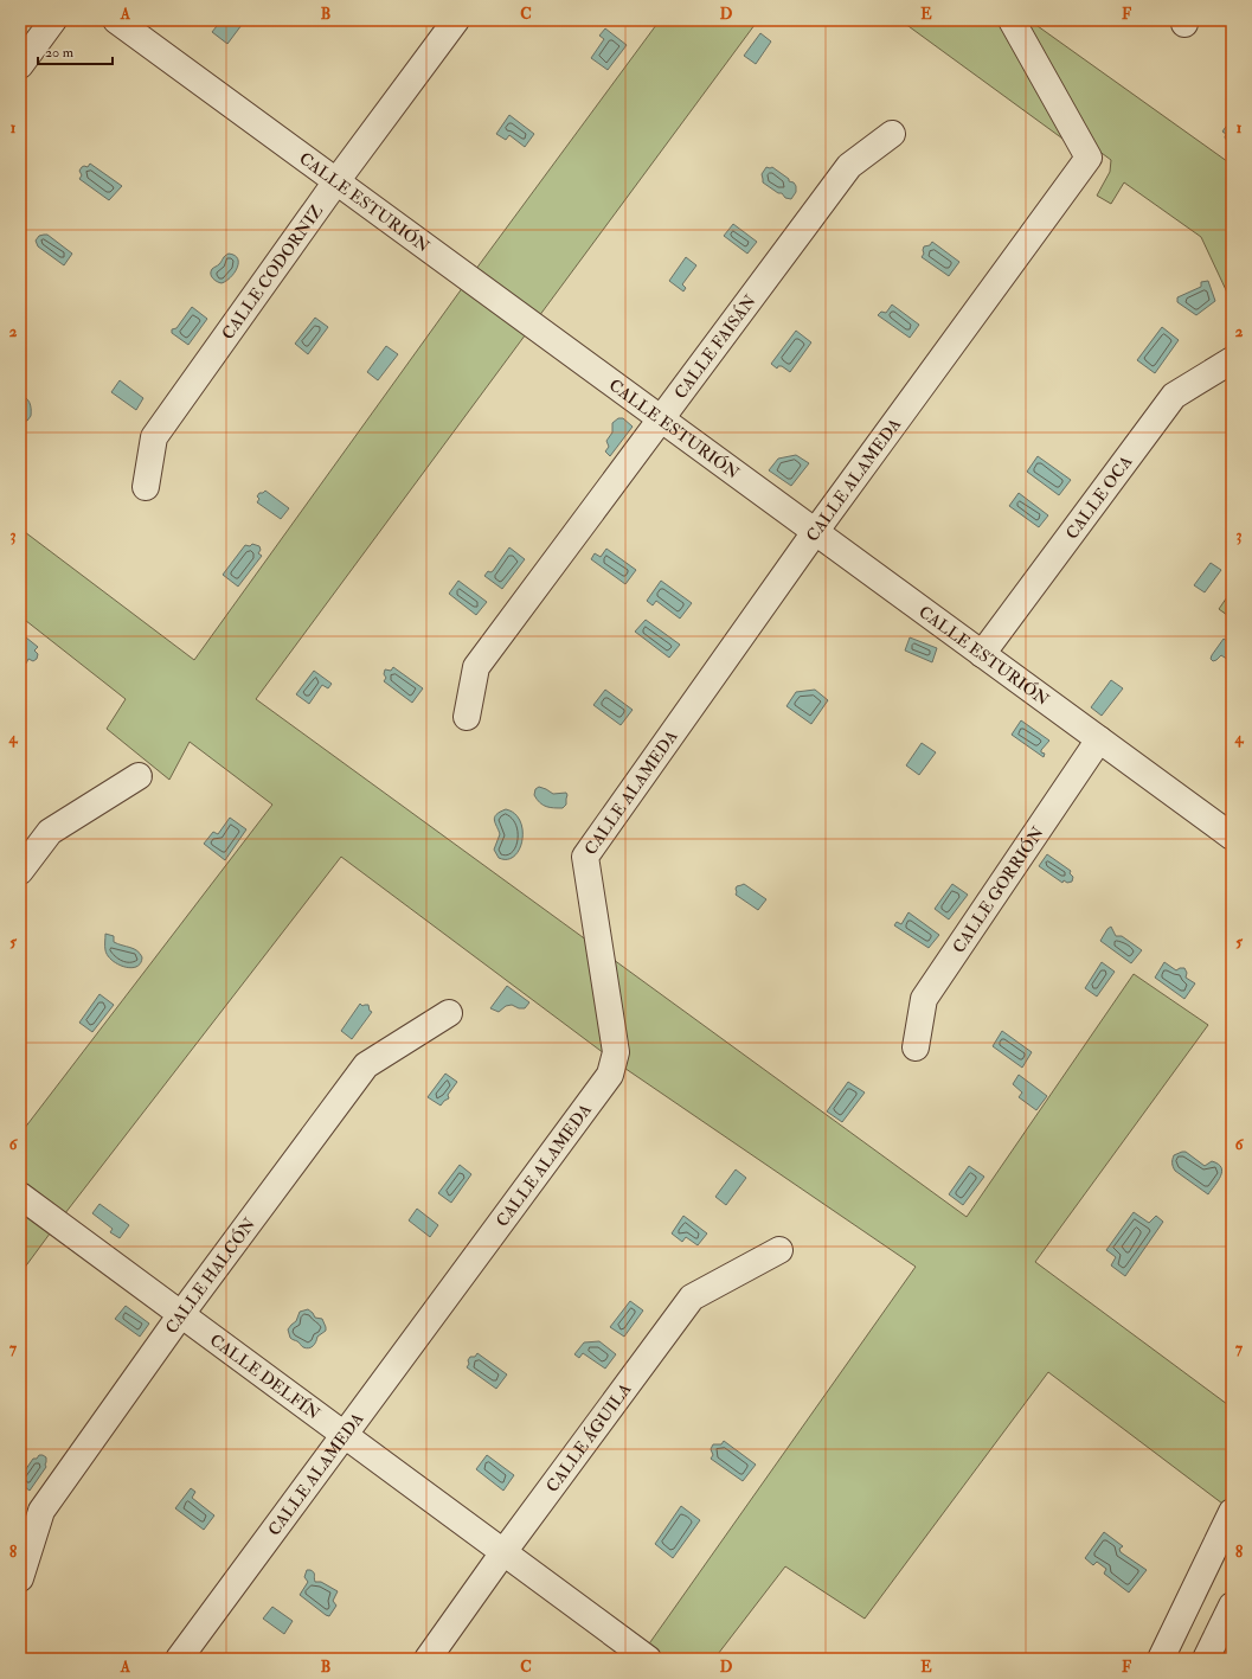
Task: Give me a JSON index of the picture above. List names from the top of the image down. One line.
{"streets":{"street":["CALLE ESTURIÓN","CALLE CODORNIZ","CALLE FAISÁN","CALLE ALAMEDA","CALLE OCA","CALLE GORRIÓN","CALLE HALCÓN","CALLE DELFÍN","CALLE ÁGUILA"]},"crossings":[["CALLE ESTURIÓN","CALLE CODORNIZ"],["CALLE ESTURIÓN","CALLE FAISÁN"],["CALLE ESTURIÓN","CALLE ALAMEDA"],["CALLE ESTURIÓN","CALLE OCA"],["CALLE ESTURIÓN","CALLE GORRIÓN"],["CALLE ALAMEDA","CALLE DELFÍN"],["CALLE HALCÓN","CALLE DELFÍN"],["CALLE DELFÍN","CALLE ÁGUILA"]],"scale_bar":"20 m","grid":{"columns":["A","B","C","D","E","F"],"rows":["1","2","3","4","5","6","7","8"]}}
